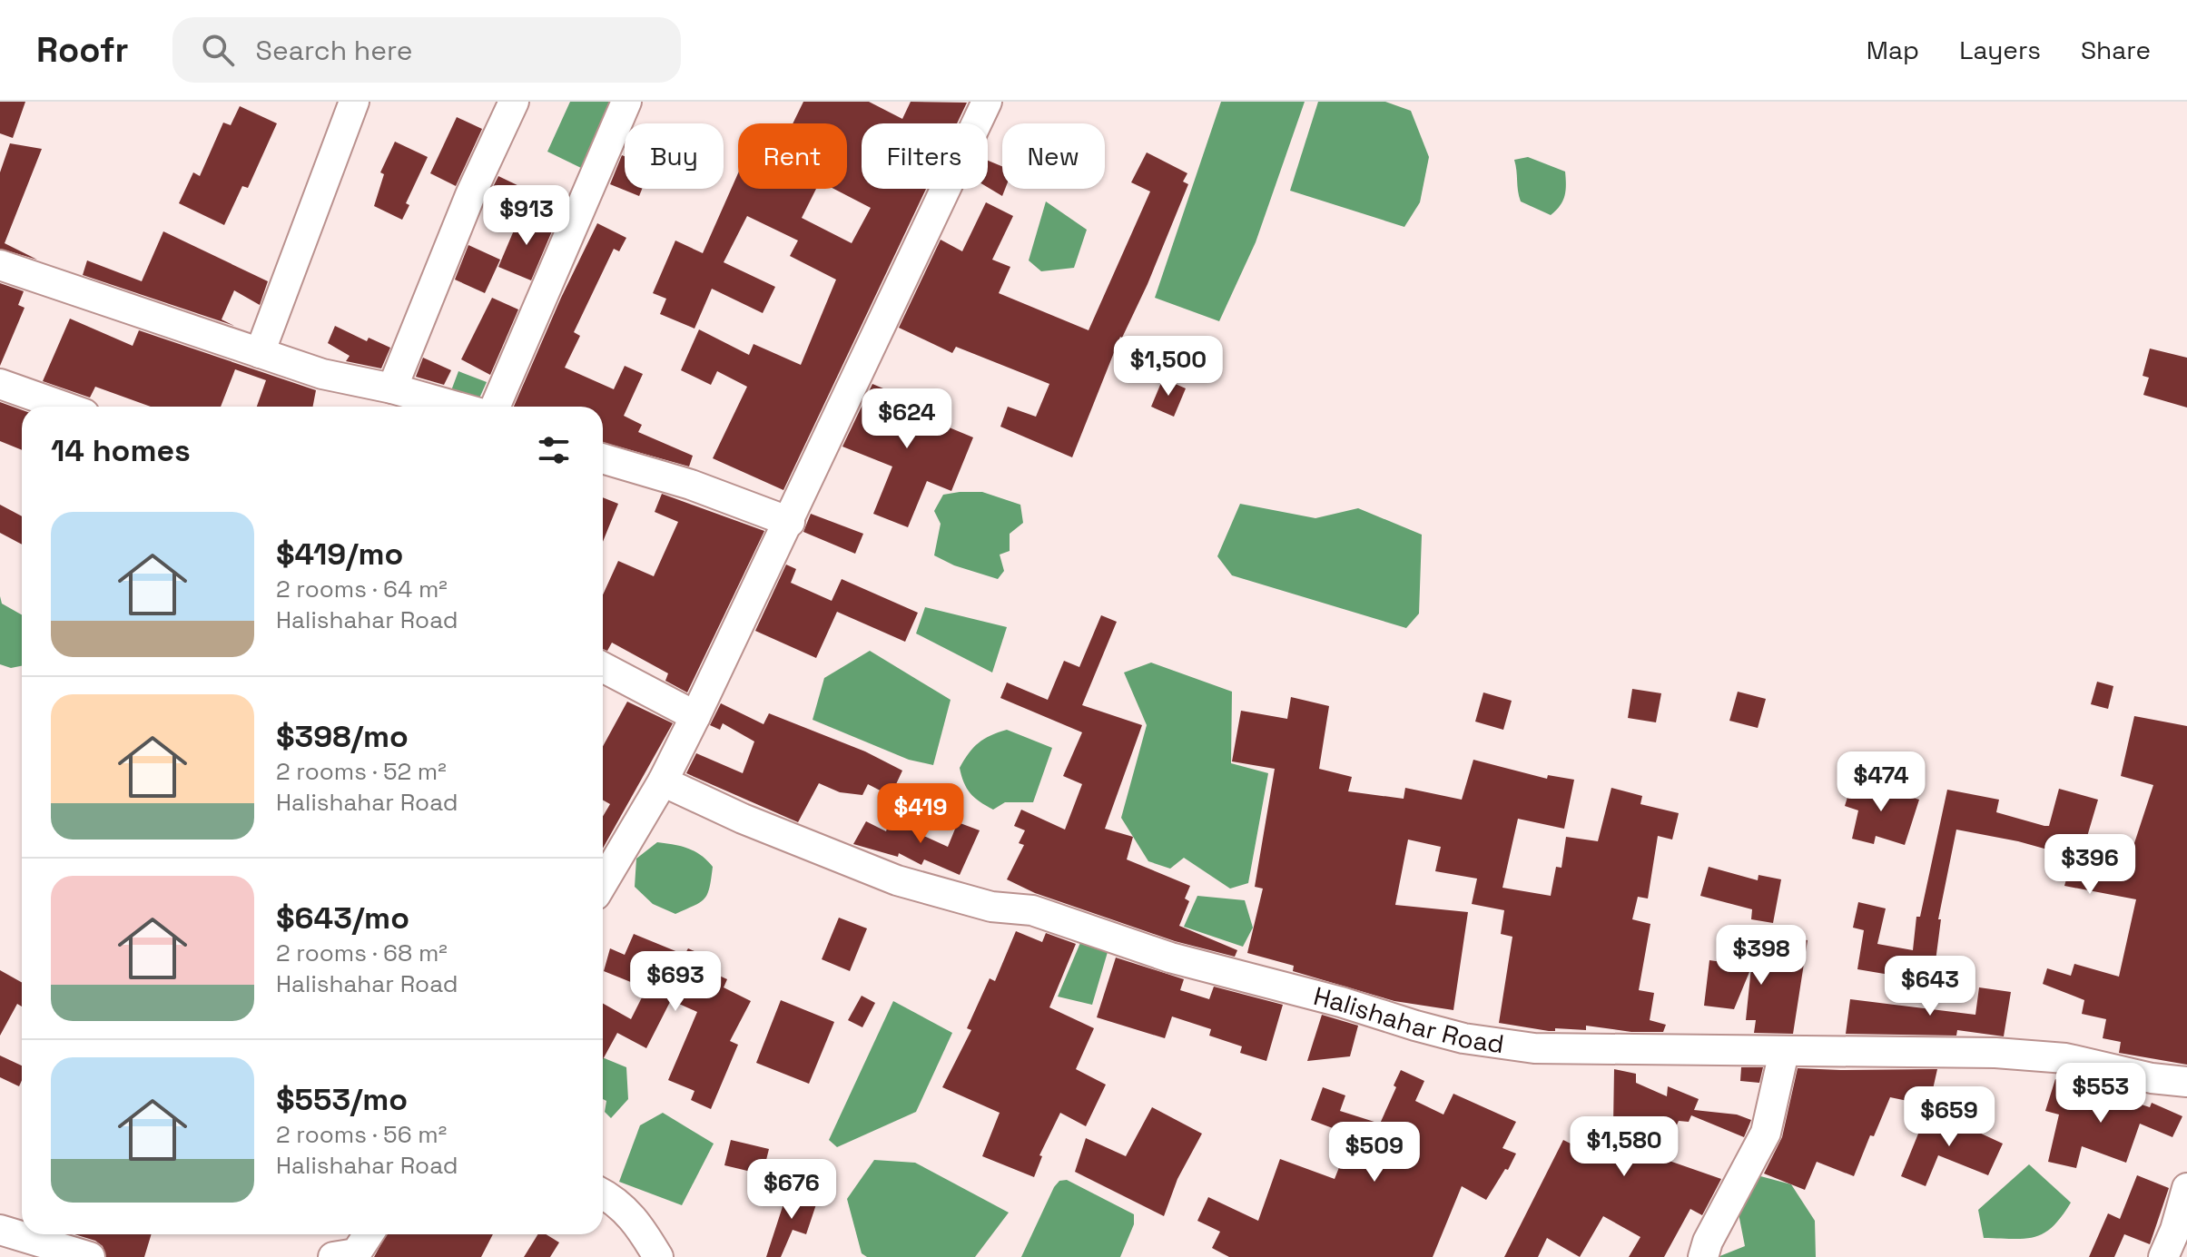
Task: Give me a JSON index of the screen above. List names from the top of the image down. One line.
{"streets":{"street":["Halishahar Road"]},"page":{"header":"Roofr","search":"Search here","nav":["Map","Layers","Share"],"chip":["Buy","Rent","Filters","New"],"price":["$913","$1,500","$624","$474","$419","$396","$398","$693","$643","$553","$659","$1,580","$509","$676"],"heading":"14 homes","list":[{"name":"$419/mo","note":"2 rooms · 64 m² · Halishahar Road"},{"name":"$398/mo","note":"2 rooms · 52 m² · Halishahar Road"},{"name":"$643/mo","note":"2 rooms · 68 m² · Halishahar Road"},{"name":"$553/mo","note":"2 rooms · 56 m² · Halishahar Road"}]}}
